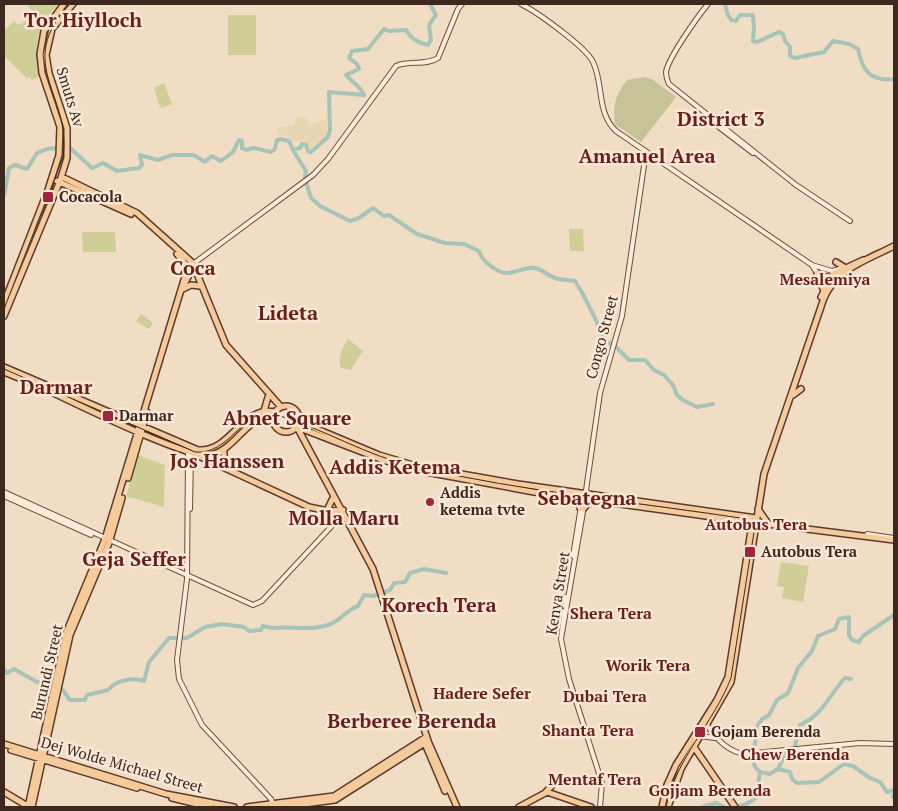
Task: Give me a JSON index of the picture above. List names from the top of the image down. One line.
{"streets":{"main road":["Smuts Av","Congo Street","Kenya Street","Burundi Street","Dej Wolde Michael Street"]},"crossings":[["Congo Street","Kenya Street"],["Burundi Street","Dej Wolde Michael Street"]],"districts":["Tor Hiylloch","District 3","Amanuel Area","Coca","Mesalemiya","Lideta","Darmar","Abnet Square","Jos Hanssen","Addis Ketema","Sebategna","Molla Maru","Autobus Tera","Geja Seffer","Korech Tera","Shera Tera","Worik Tera","Hadere Sefer","Dubai Tera","Berberee Berenda","Shanta Tera","Chew Berenda","Mentaf Tera","Gojjam Berenda"],"places":{"transit":["Cocacola","Darmar","Autobus Tera","Gojam Berenda"],"other":["Addis ketema tvte"]}}
